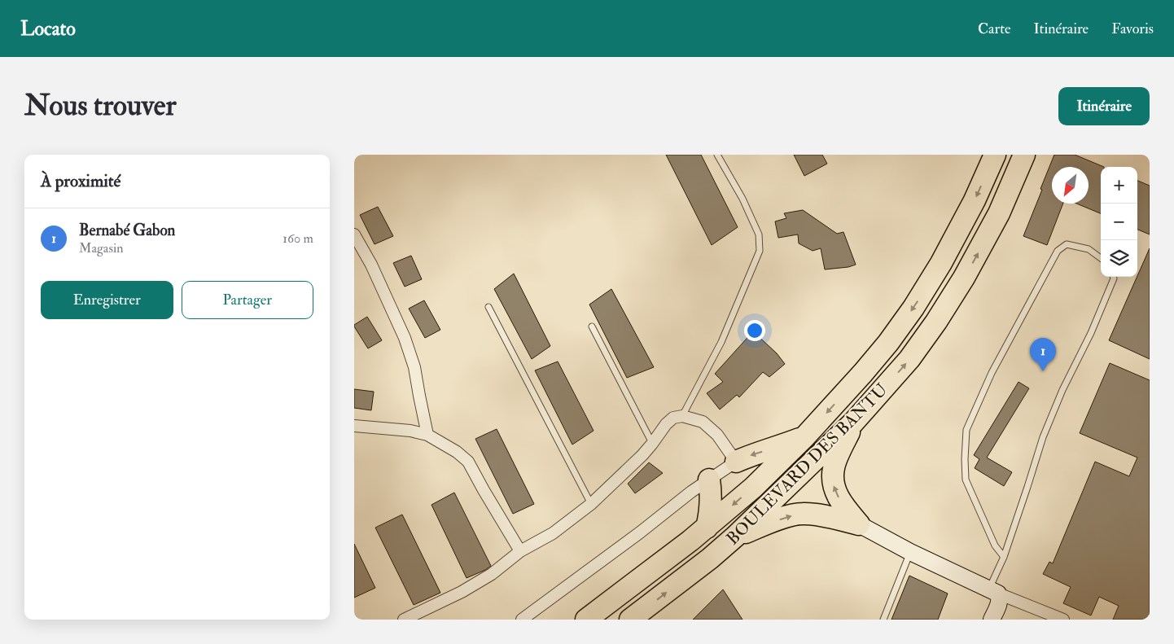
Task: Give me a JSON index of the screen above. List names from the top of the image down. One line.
{"streets":{"highway":["BOULEVARD DES BANTU"]},"north":"bottom left","page":{"header":"Locato","nav":["Carte","Itinéraire","Favoris"],"buttons":["Itinéraire",["Enregistrer","Partager"]],"title":"Nous trouver","heading":"À proximité","map_buttons":["+","−"],"list":[{"mark":"1","name":"Bernabé Gabon","note":"Magasin","value":"160 m"}],"pins":"1"}}
